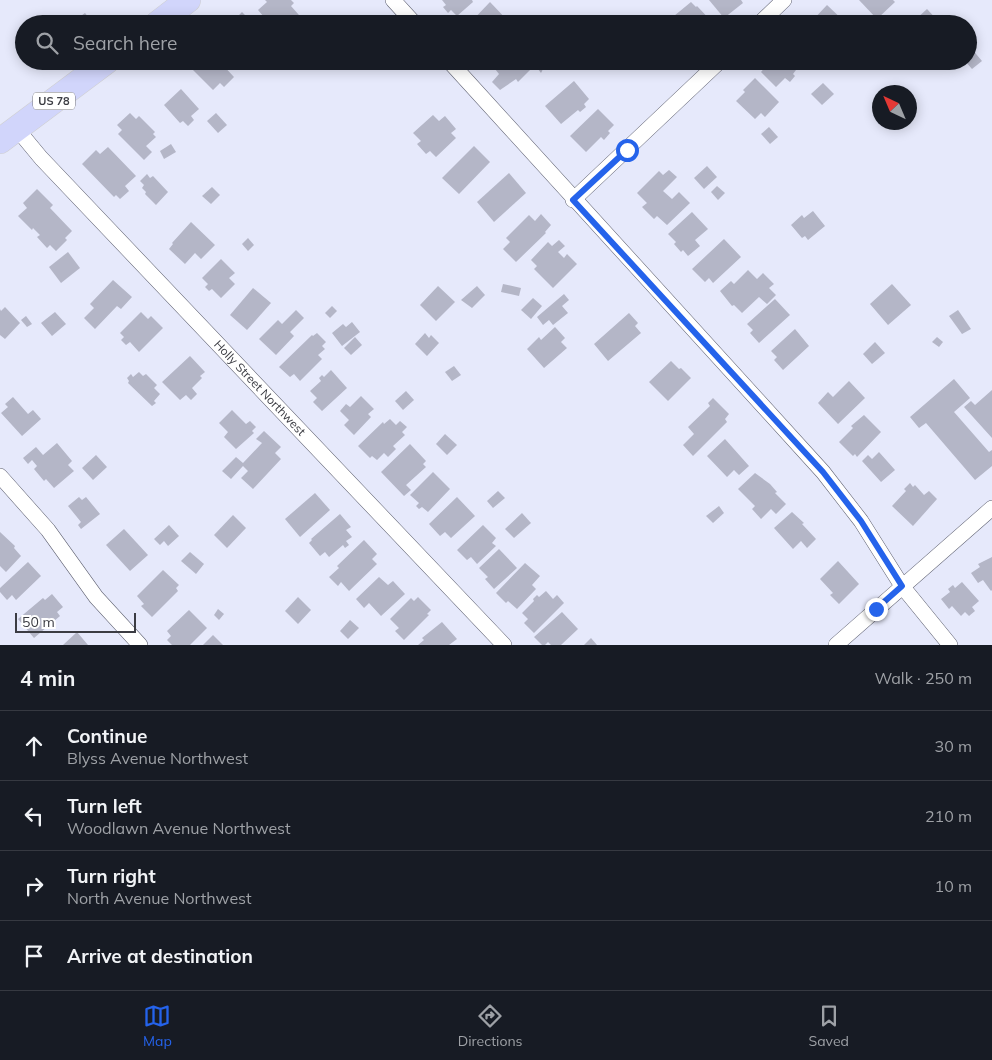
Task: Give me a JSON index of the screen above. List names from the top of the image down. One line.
{"streets":{"main road":["US 78"],"street":["Holly Street Northwest"]},"crossings":[["US 78","Holly Street Northwest"]],"scale_bar":"50 m","north":"top left","page":{"search":"Search here","scale":"50 m","heading":["4 min","Walk · 250 m"],"list":[["Continue","Blyss Avenue Northwest","30 m"],["Turn left","Woodlawn Avenue Northwest","210 m"],["Turn right","North Avenue Northwest","10 m"],"Arrive at destination"],"nav":["Map","Directions","Saved"]}}
